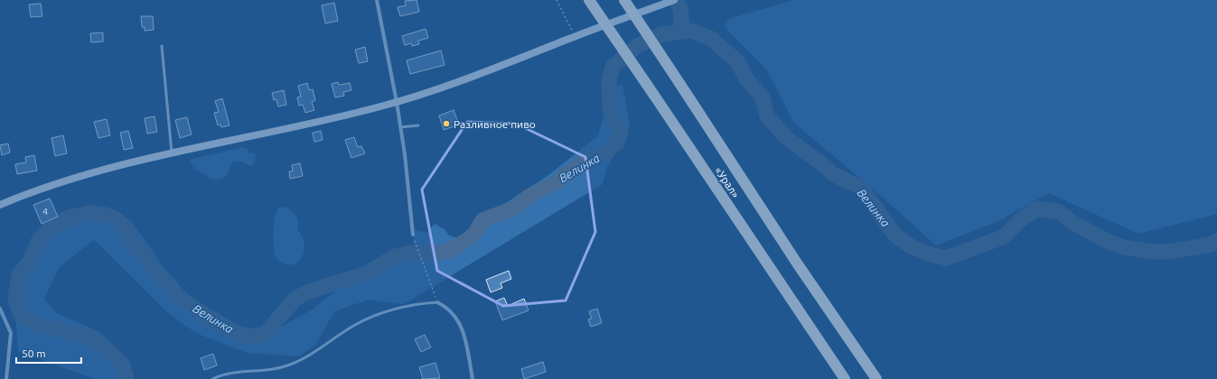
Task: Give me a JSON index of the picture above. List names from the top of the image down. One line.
{"streets":{"highway":["«Урал»"]},"water":["Велинка"],"places":["Разливное пиво"],"house_numbers":["4"],"scale_bar":"50 m"}
